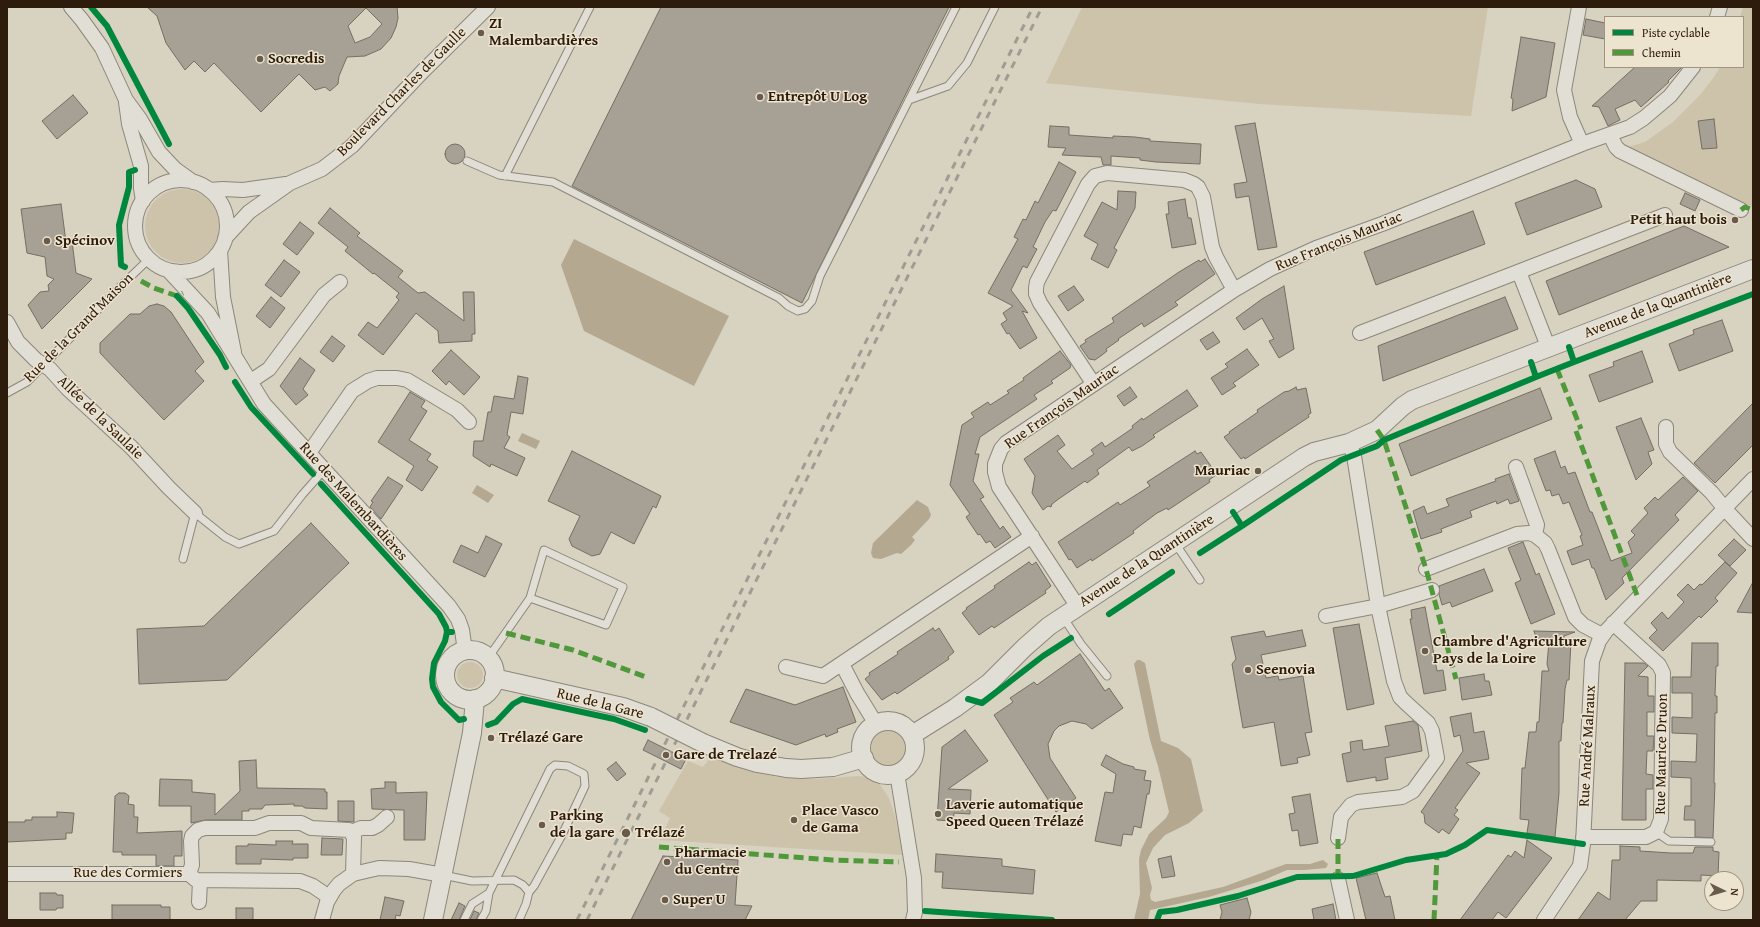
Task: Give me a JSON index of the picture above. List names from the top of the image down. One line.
{"streets":{"street":["Boulevard Charles de Gaulle","Rue François Mauriac","Avenue de la Quantinière","Allée de la Saulaie","Rue des Malembardières","Rue de la Gare","Rue André Malraux","Rue Maurice Druon","Rue des Cormiers"],"lane":["Rue de la Grand’Maison"]},"crossings":[["Boulevard Charles de Gaulle","Rue de la Grand’Maison"],["Boulevard Charles de Gaulle","Rue des Malembardières"],["Rue François Mauriac","Avenue de la Quantinière"],["Avenue de la Quantinière","Rue de la Gare"],["Rue de la Grand’Maison","Allée de la Saulaie"],["Rue de la Grand’Maison","Rue des Malembardières"],["Rue des Malembardières","Rue de la Gare"],["Rue André Malraux","Rue Maurice Druon"]],"places":["ZI Malembardières","Socredis","Entrepôt U Log","Petit haut bois","Spécinov","Mauriac","Chambre d'Agriculture Pays de la Loire","Seenovia","Trélazé Gare","Gare de Trelazé","Laverie automatique Speed Queen Trélazé","Place Vasco de Gama","Parking de la gare","Trélazé","Pharmacie du Centre","Super U"],"legend":["Piste cyclable","Chemin"],"north":"right"}
